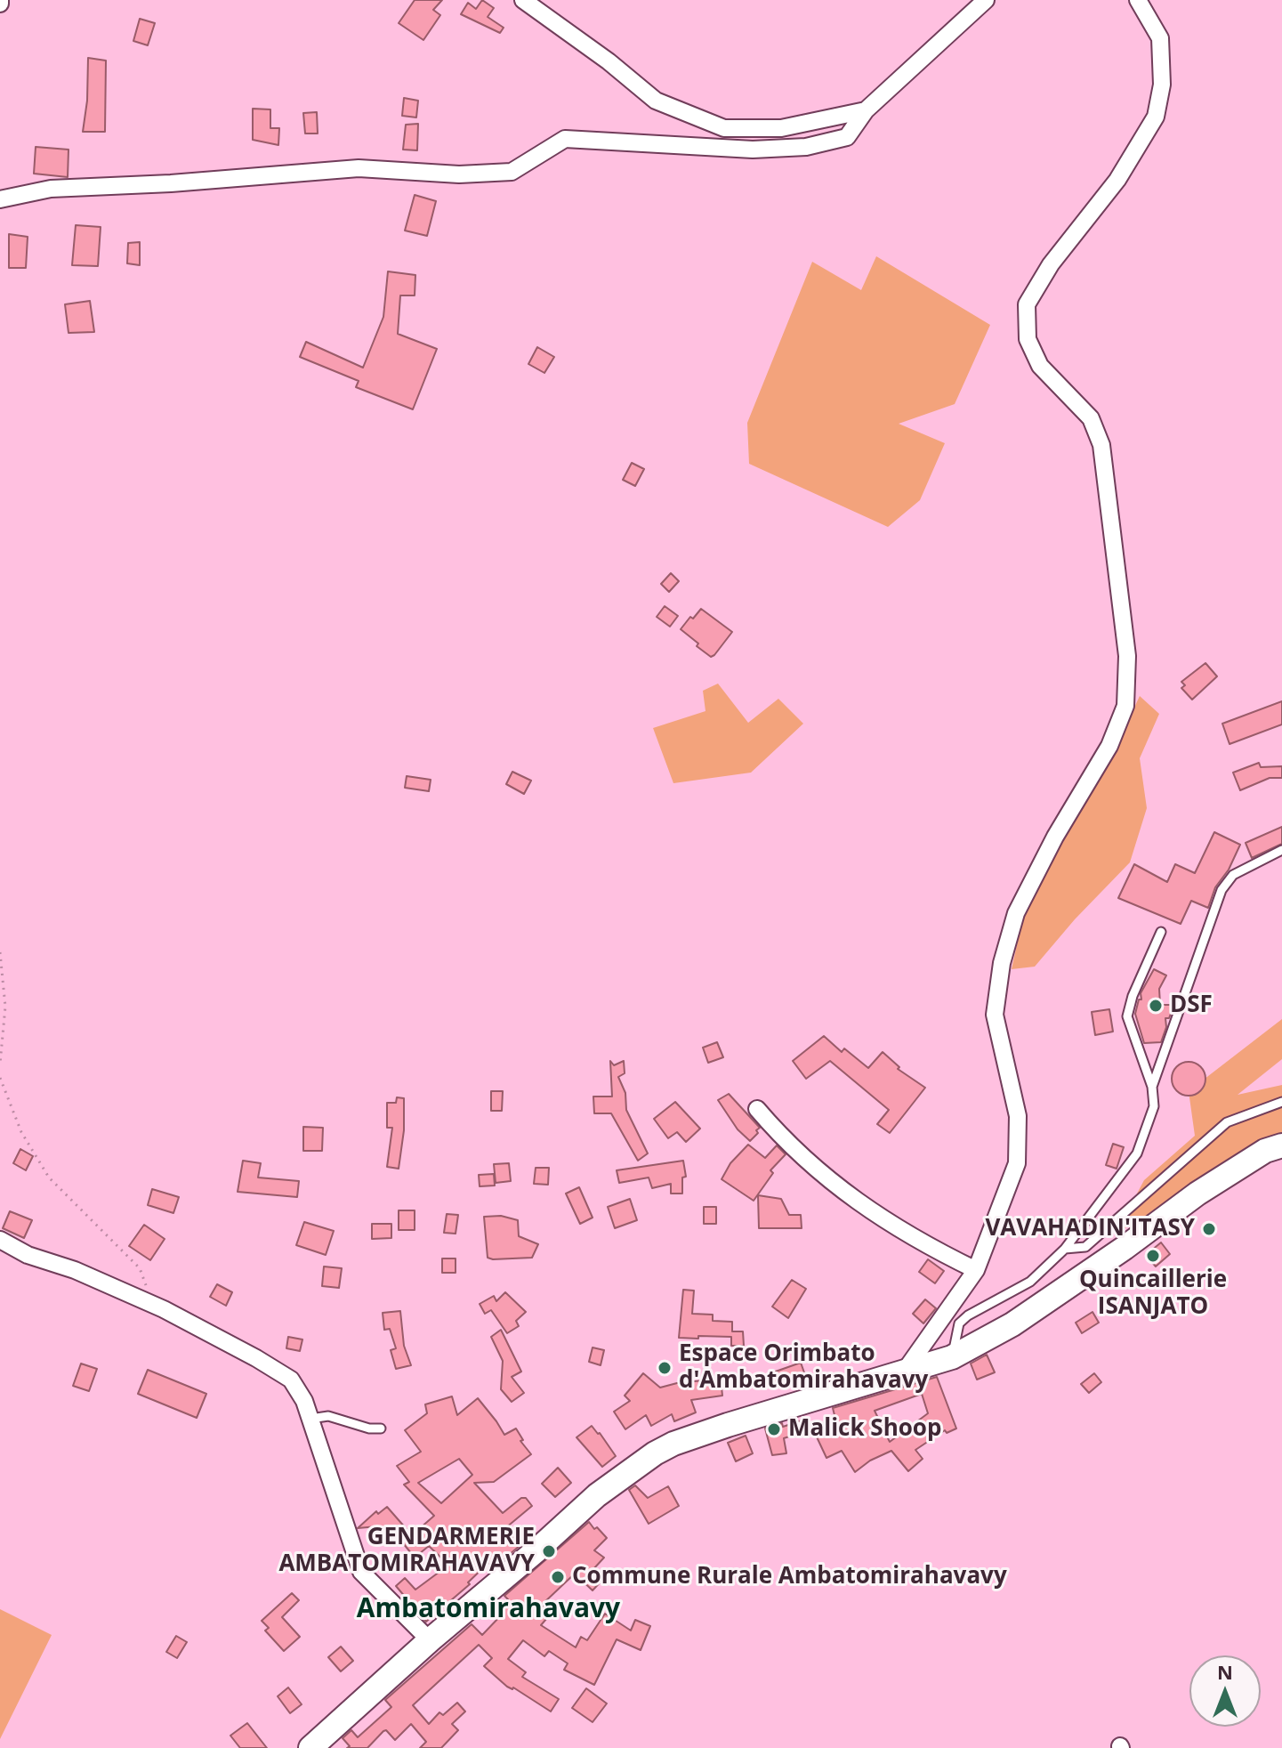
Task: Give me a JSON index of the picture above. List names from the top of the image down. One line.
{"districts":["Ambatomirahavavy"],"places":["DSF","VAVAHADIN'ITASY","Quincaillerie ISANJATO","Espace Orimbato d'Ambatomirahavavy","Malick Shoop","GENDARMERIE AMBATOMIRAHAVAVY","Commune Rurale Ambatomirahavavy"],"north":"top"}
